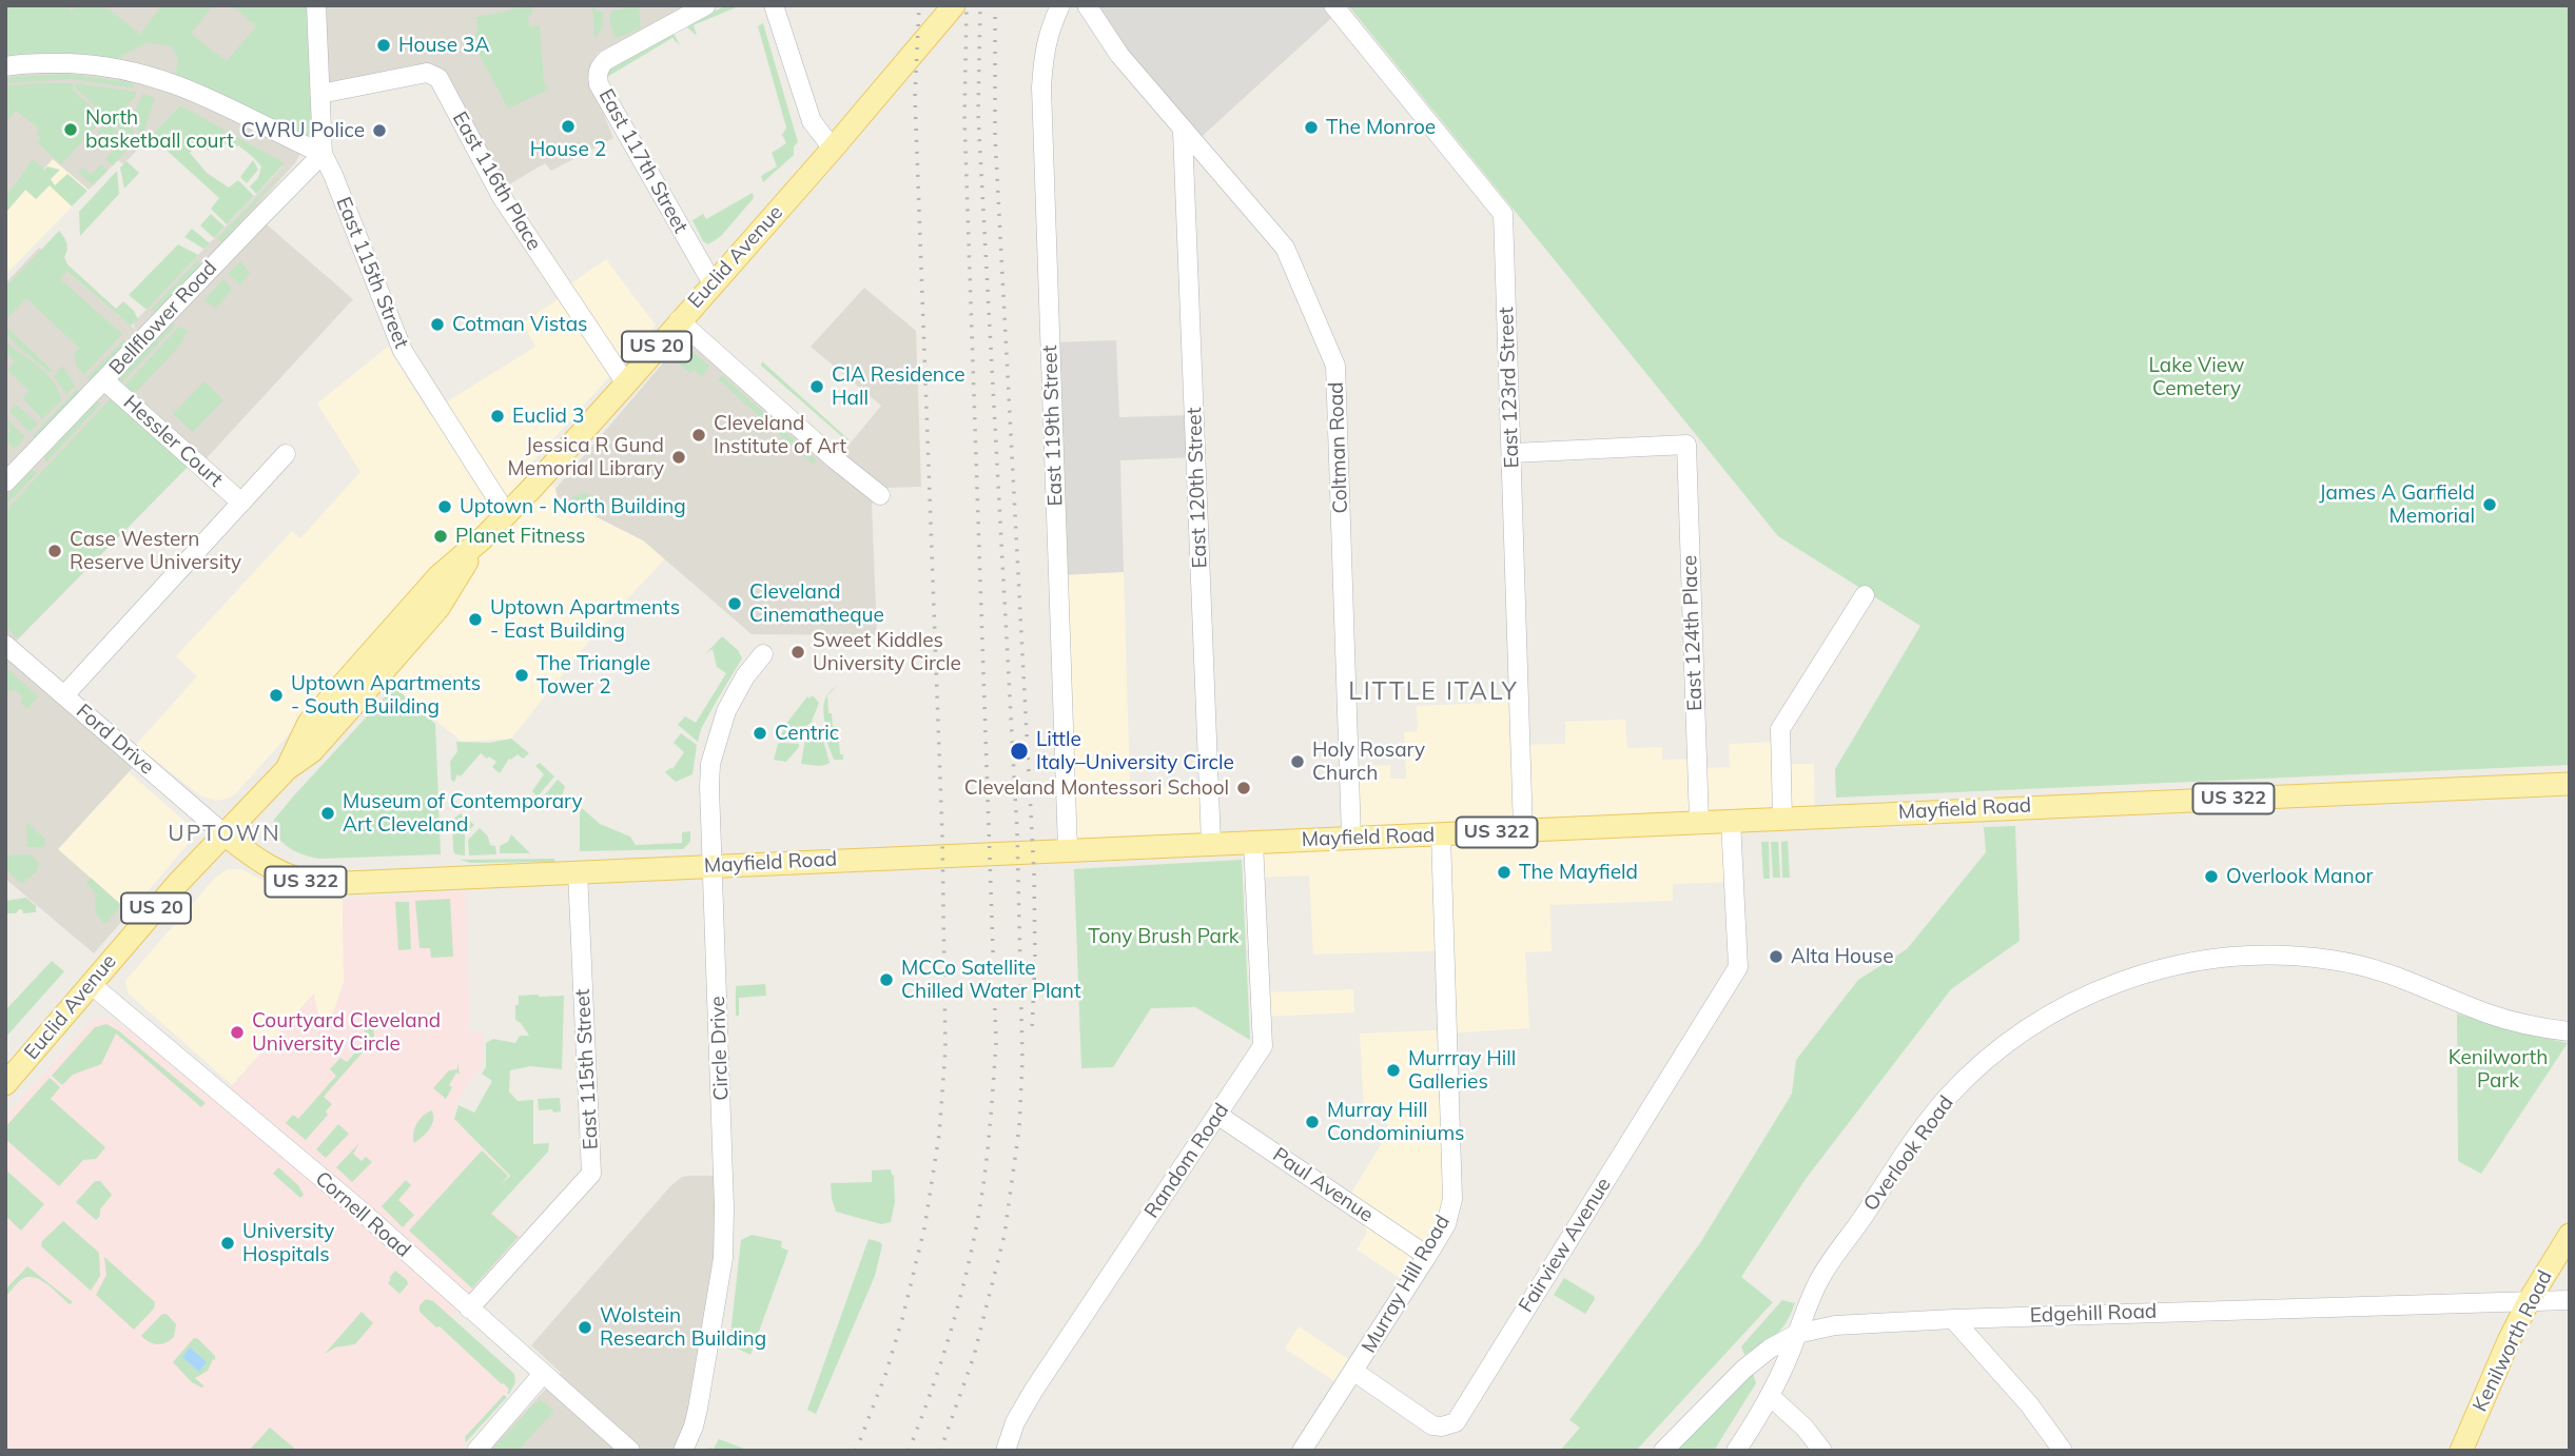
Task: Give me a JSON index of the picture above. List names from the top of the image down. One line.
{"streets":{"main road":["Euclid Avenue","US 20","US 322","Mayfield Road","Kenilworth Road"],"street":["East 117th Street","East 116th Place","East 115th Street","Bellflower Road","East 123rd Street","East 119th Street","Hessler Court","Coltman Road","East 120th Street","East 124th Place","Ford Drive","Circle Drive","Overlook Road","Random Road","Paul Avenue","Cornell Road","Fairview Avenue","Murray Hill Road","Edgehill Road"]},"crossings":[["East 117th Street","Euclid Avenue"],["East 116th Place","Euclid Avenue"],["East 116th Place","East 115th Street"],["Euclid Avenue","East 115th Street"],["Euclid Avenue","Ford Drive"],["Euclid Avenue","Mayfield Road"],["Euclid Avenue","Cornell Road"],["East 115th Street","Bellflower Road"],["East 115th Street","Mayfield Road"],["East 115th Street","Cornell Road"],["Bellflower Road","Hessler Court"],["East 123rd Street","East 124th Place"],["East 123rd Street","Mayfield Road"],["East 119th Street","Mayfield Road"],["Coltman Road","East 120th Street"],["Coltman Road","Mayfield Road"],["East 120th Street","Mayfield Road"],["East 124th Place","Mayfield Road"],["Ford Drive","Mayfield Road"],["Mayfield Road","Circle Drive"],["Mayfield Road","Random Road"],["Mayfield Road","Fairview Avenue"],["Mayfield Road","Murray Hill Road"],["Overlook Road","Edgehill Road"],["Random Road","Paul Avenue"],["Paul Avenue","Murray Hill Road"],["Fairview Avenue","Murray Hill Road"],["Edgehill Road","Kenilworth Road"]],"districts":["LITTLE ITALY","UPTOWN"],"parks":["Lake View Cemetery","Tony Brush Park","Kenilworth Park"],"places":["House 3A","House 2","The Monroe","North basketball court","CWRU Police","Cotman Vistas","CIA Residence Hall","Euclid 3","Cleveland Institute of Art","Jessica R Gund Memorial Library","James A Garfield Memorial","Uptown - North Building","Planet Fitness","Case Western Reserve University","Cleveland Cinematheque","Uptown Apartments - East Building","Sweet Kiddles University Circle","The Triangle Tower 2","Uptown Apartments - South Building","Centric","Little Italy–University Circle","Holy Rosary Church","Cleveland Montessori School","Museum of Contemporary Art Cleveland","The Mayfield","Overlook Manor","Alta House","MCCo Satellite Chilled Water Plant","Courtyard Cleveland University Circle","Murrray Hill Galleries","Murray Hill Condominiums","University Hospitals","Wolstein Research Building"]}
